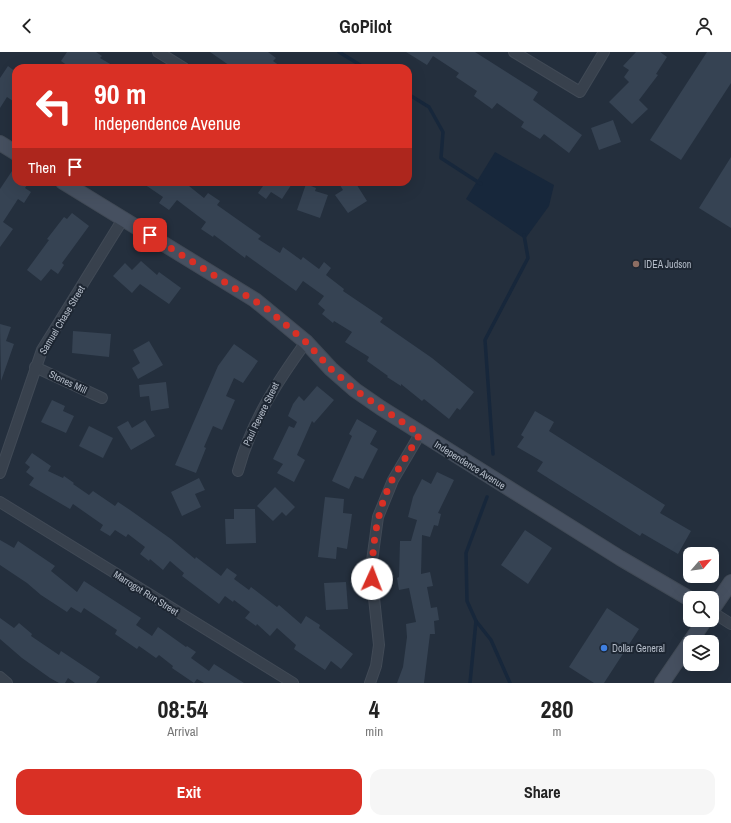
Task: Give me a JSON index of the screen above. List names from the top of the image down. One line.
{"streets":{"street":["Samuel Chase Street","Stones Mill","Paul Revere Street","Independence Avenue","Marrogot Run Street"]},"crossings":[["Samuel Chase Street","Stones Mill"],["Samuel Chase Street","Independence Avenue"],["Paul Revere Street","Independence Avenue"]],"places":["IDEA Judson","Dollar General"],"north":"top right","page":{"header":"GoPilot","turn":["90 m","Independence Avenue"],"then":"Then","eta":["08:54","Arrival","4","min","280","m"],"buttons":["Exit","Share"]}}
